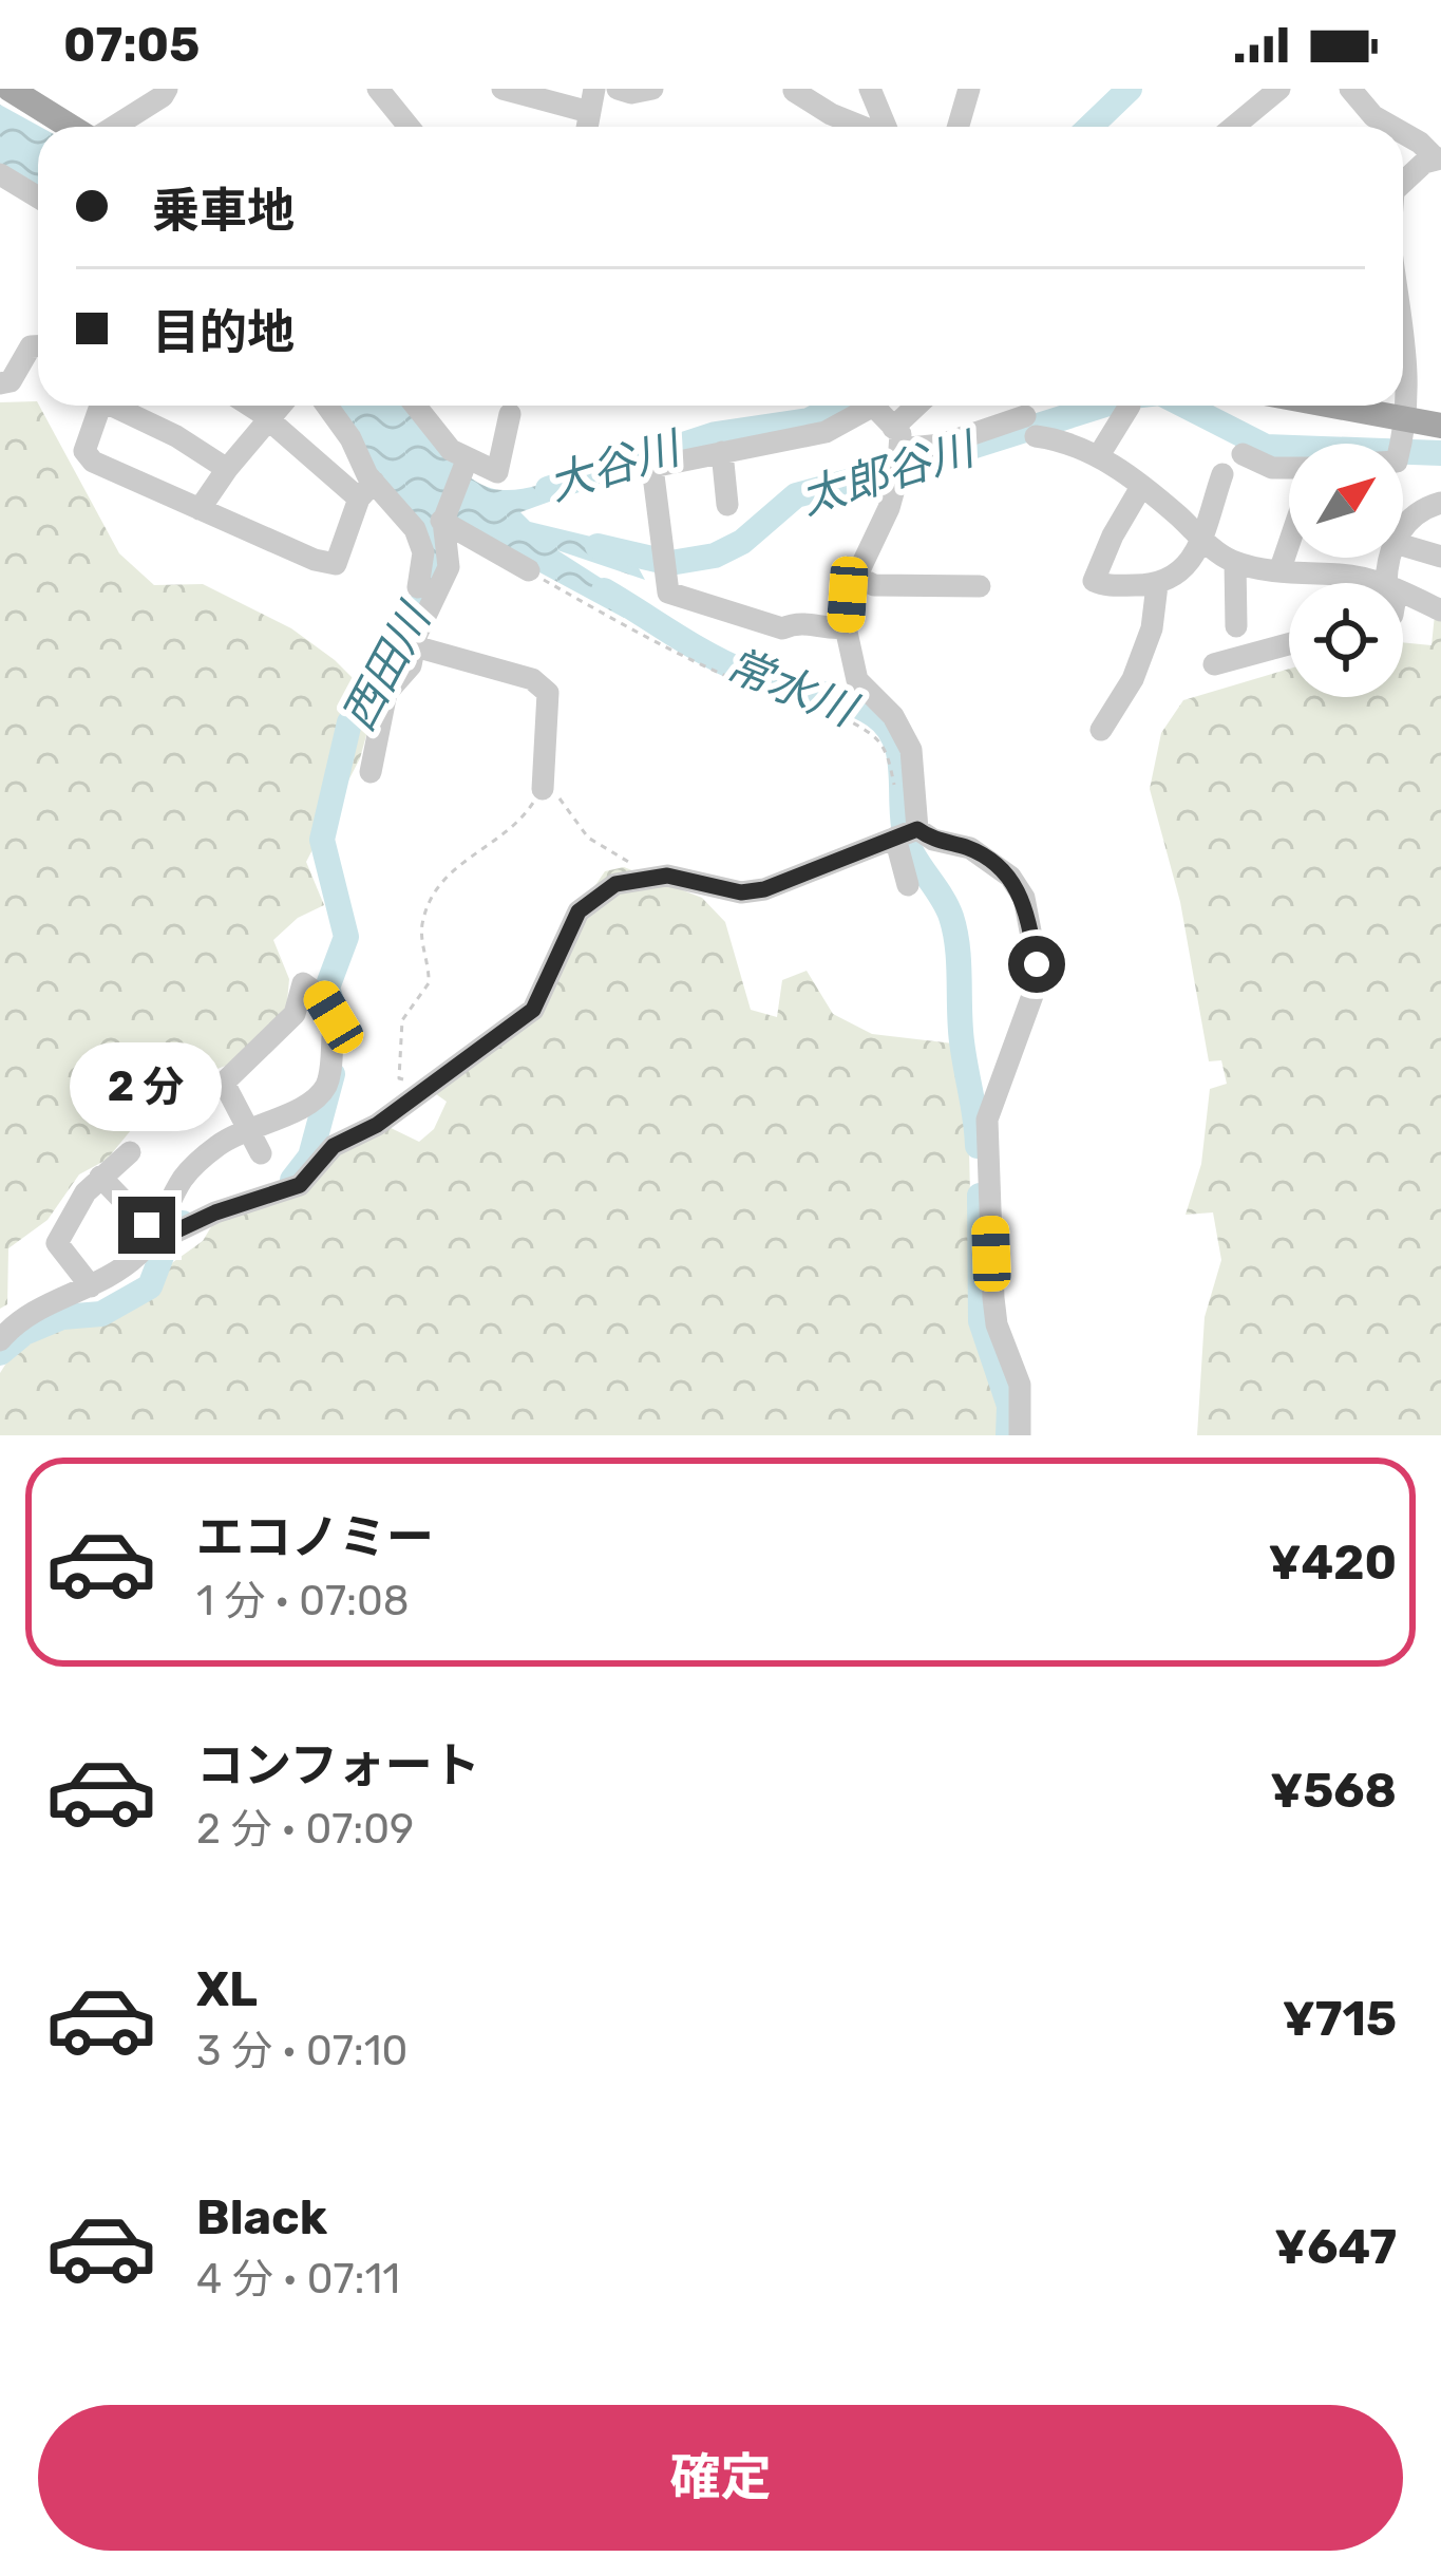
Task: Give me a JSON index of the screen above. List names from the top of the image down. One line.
{"water":["大谷川","太郎谷川","西田川","常水川"],"north":"top right","page":{"status":"07:05","banner":["乗車地","目的地"],"bubble":"2 分","list":[{"name":"エコノミー","note":"1 分 · 07:08","value":"¥420"},{"name":"コンフォート","note":"2 分 · 07:09","value":"¥568"},{"name":"XL","note":"3 分 · 07:10","value":"¥715"},{"name":"Black","note":"4 分 · 07:11","value":"¥647"}],"buttons":"確定"}}
